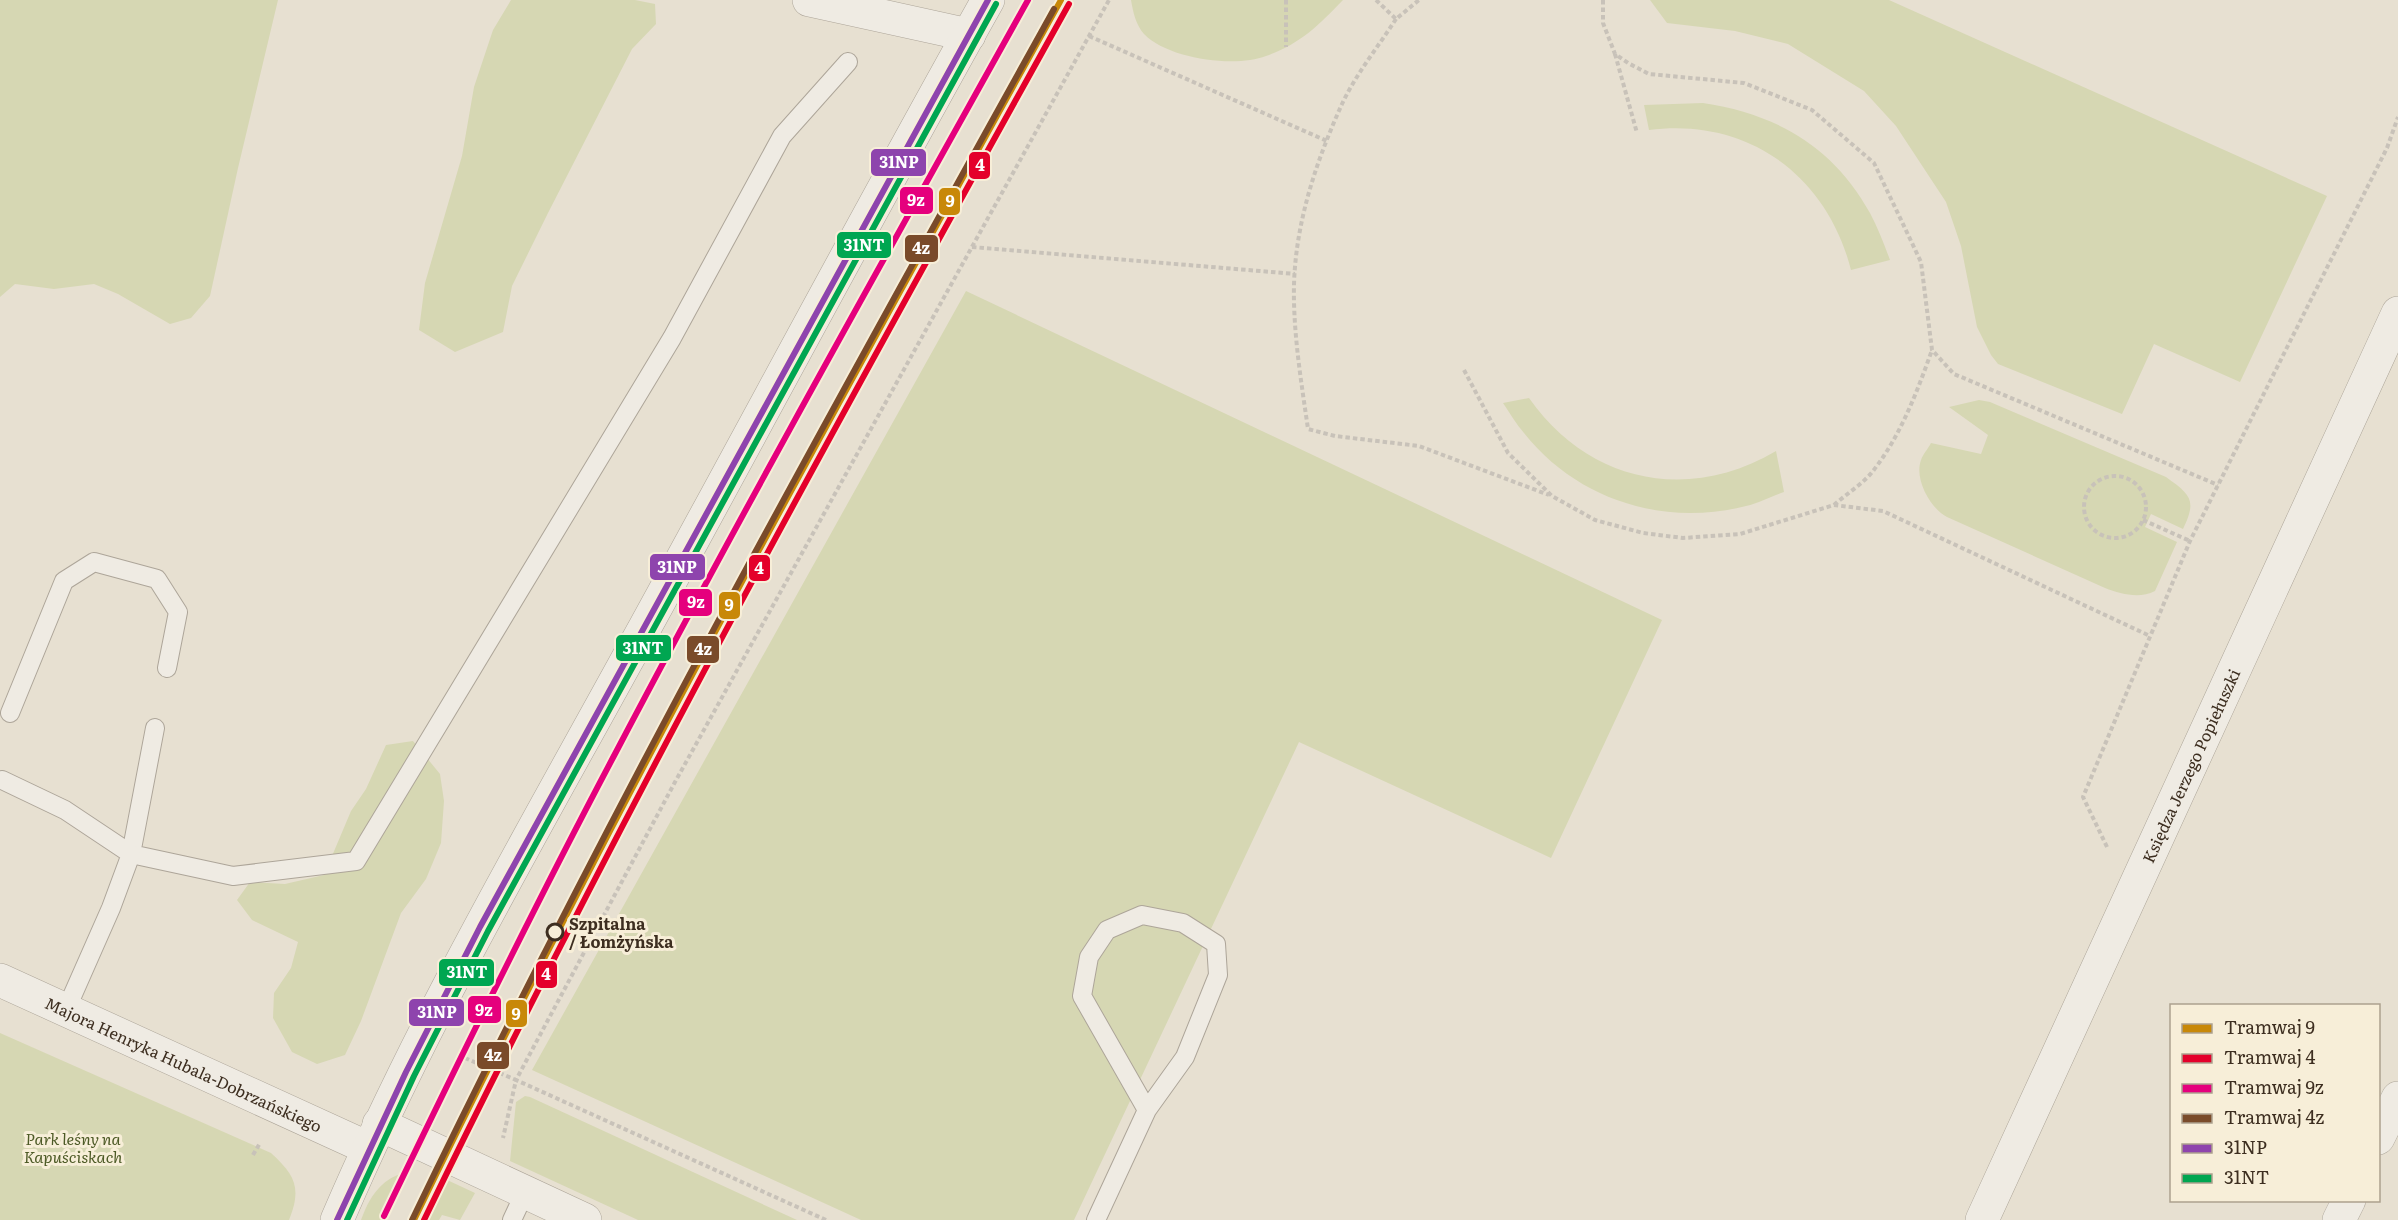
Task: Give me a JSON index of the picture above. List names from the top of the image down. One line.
{"streets":{"street":["Księdza Jerzego Popiełuszki","Majora Henryka Hubala-Dobrzańskiego"]},"parks":["Park leśny na Kapuściskach"],"places":["Szpitalna / Łomżyńska"],"lines":["tram line 9","tram line 9z","transit line 31NP","tram line 4","transit line 31NT","tram line 4z"],"legend":["Tramwaj 9","Tramwaj 4","Tramwaj 9z","Tramwaj 4z","31NP","31NT"]}
